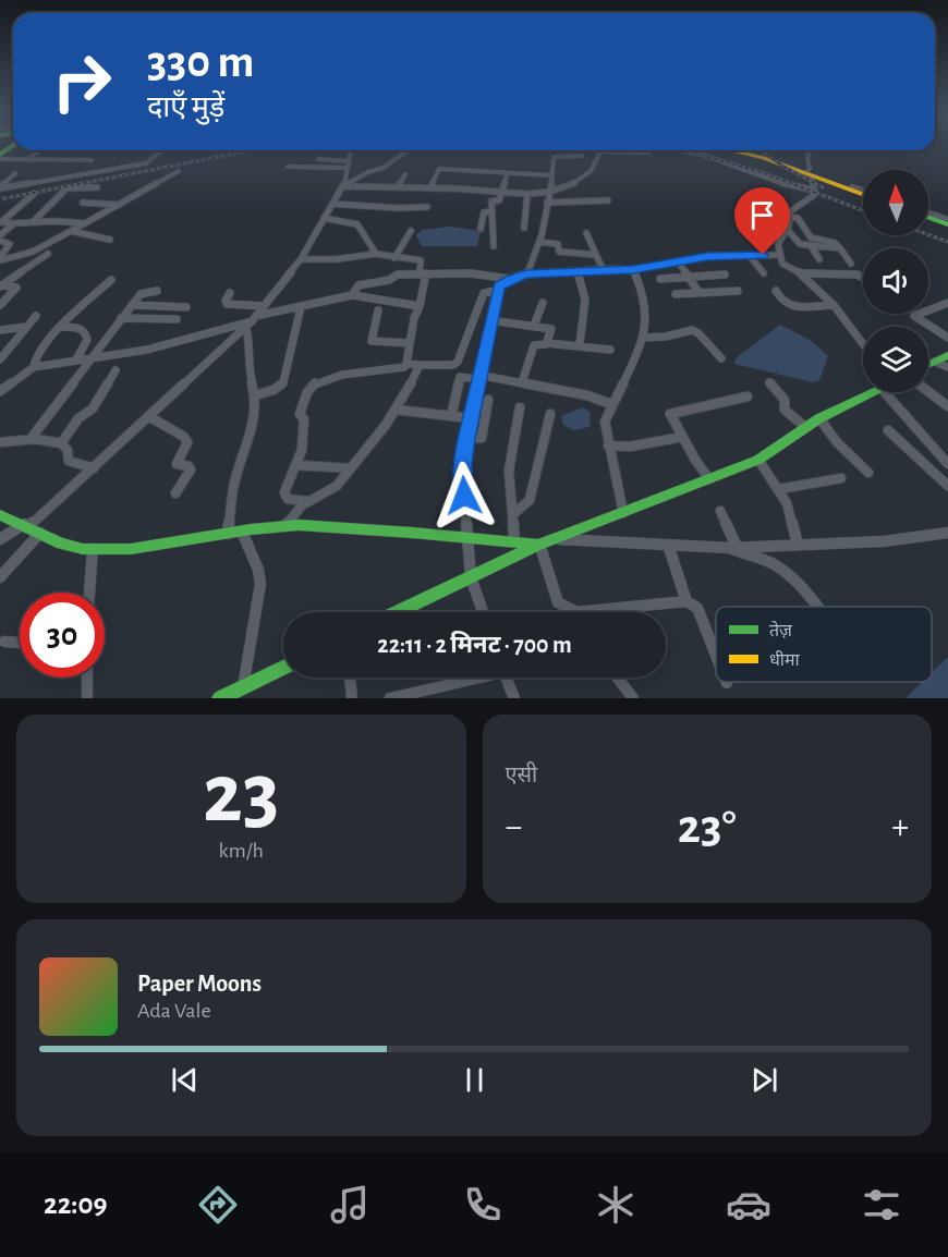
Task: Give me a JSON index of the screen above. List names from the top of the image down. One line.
{"legend":["तेज़","धीमा"],"north":"top","page":{"turn":["330 m","दाएँ मुड़ें"],"limit":"30","trip":"22:11 · 2 मिनट · 700 m","tile":[["23","km/h"],"एसी"],"heat":["−","23°","+"],"song":["Paper Moons","Ada Vale"],"tabs":"22:09"}}
